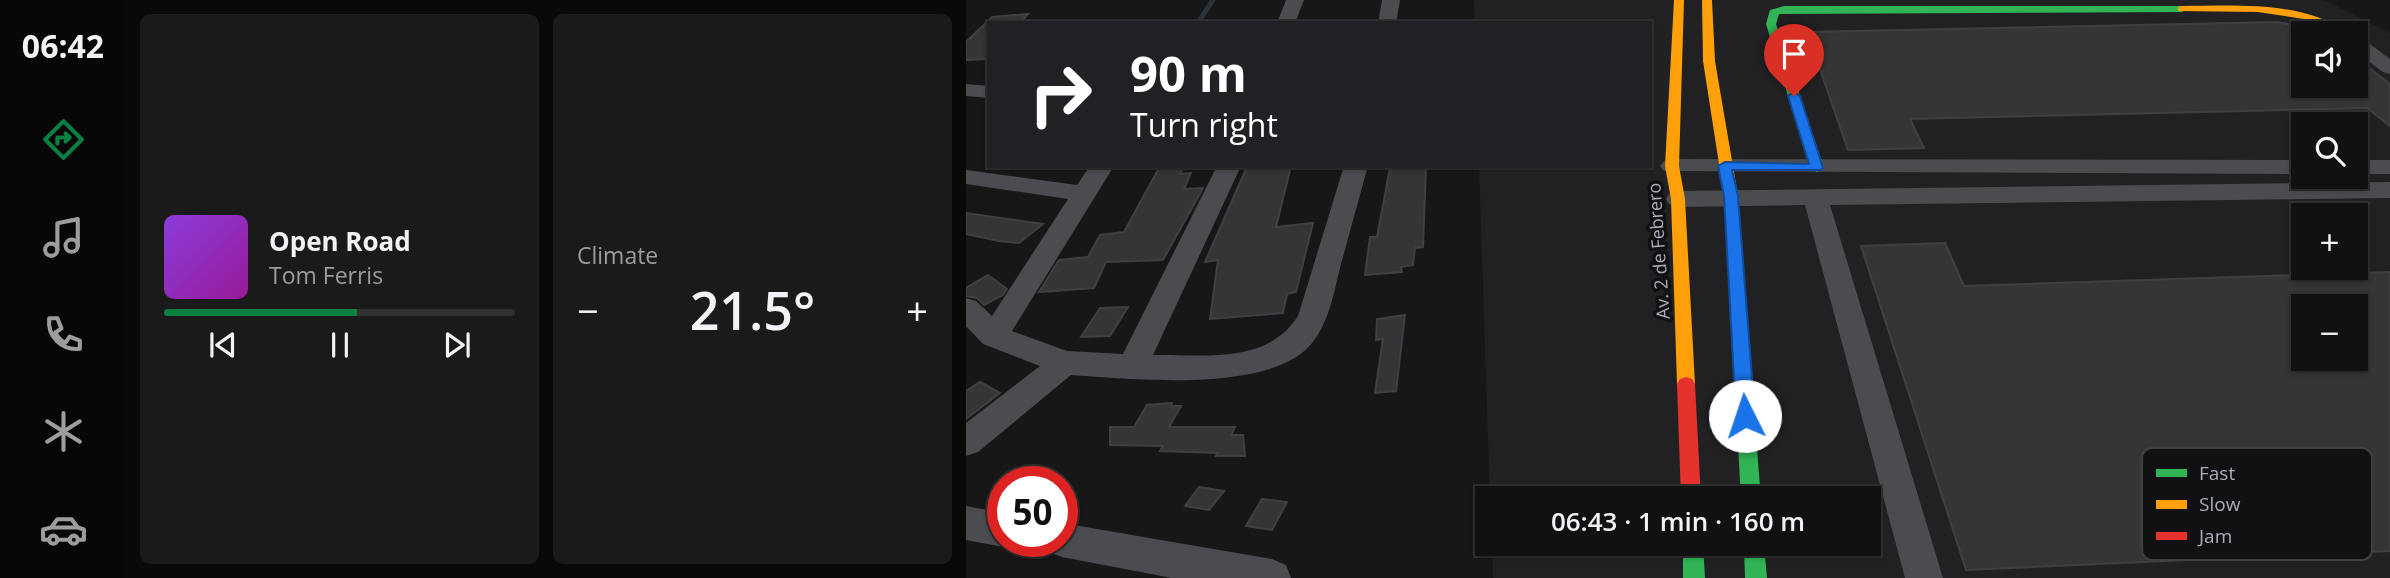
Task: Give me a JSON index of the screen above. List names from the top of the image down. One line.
{"streets":{"main road":["Av. 2 de Febrero"]},"legend":["Fast","Slow","Jam"],"page":{"tabs":"06:42","tile":"Climate","map_buttons":["+","−"],"turn":["90 m","Turn right"],"song":["Open Road","Tom Ferris"],"heat":["−","21.5°","+"],"limit":"50","trip":"06:43 · 1 min · 160 m"}}
